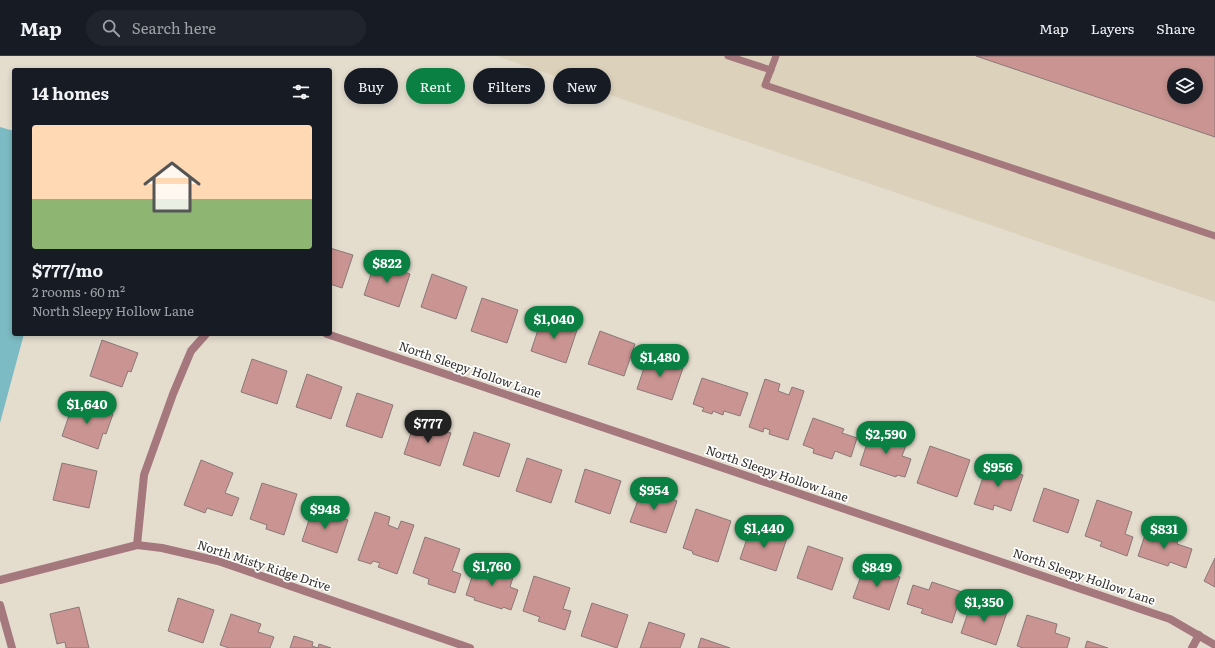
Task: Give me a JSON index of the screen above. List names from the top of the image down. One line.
{"streets":{"street":["North Sleepy Hollow Lane","North Misty Ridge Drive"]},"page":{"header":"Map","search":"Search here","nav":["Map","Layers","Share"],"chip":["Buy","Rent","Filters","New"],"heading":"14 homes","list":[{"name":"$777/mo","note":"2 rooms · 60 m² · North Sleepy Hollow Lane"}],"price":["$822","$1,040","$1,480","$1,640","$777","$2,590","$956","$954","$948","$1,440","$831","$1,760","$849","$1,350"]}}
